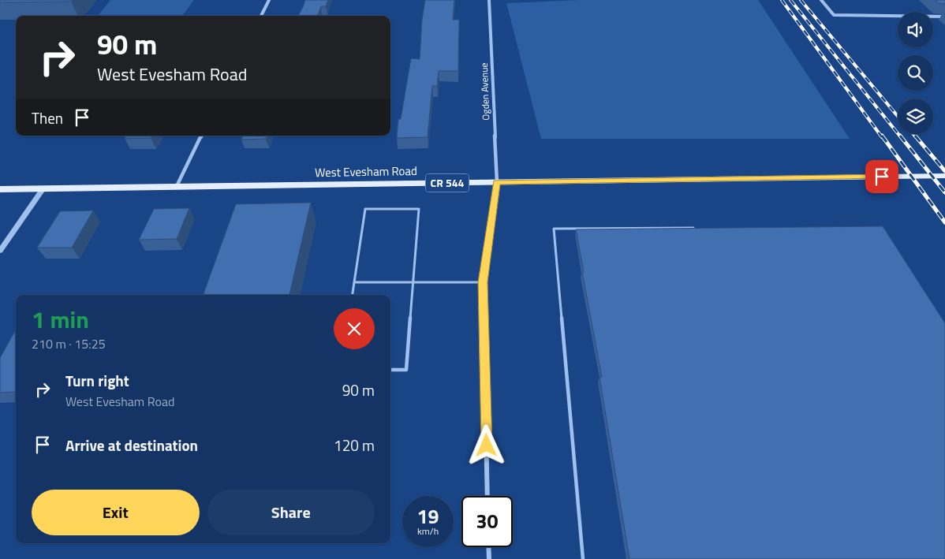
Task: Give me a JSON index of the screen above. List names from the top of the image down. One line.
{"streets":{"main road":["West Evesham Road","CR 544"],"street":["Ogden Avenue"]},"crossings":[["Ogden Avenue","West Evesham Road"]],"page":{"turn":["90 m","West Evesham Road"],"then":"Then","heading":["1 min","210 m · 15:25"],"list":[{"name":"Turn right","note":"West Evesham Road","value":"90 m"},{"name":"Arrive at destination","value":"120 m"}],"buttons":["Exit","Share"],"speed":"19 km/h","limit":"30"}}
